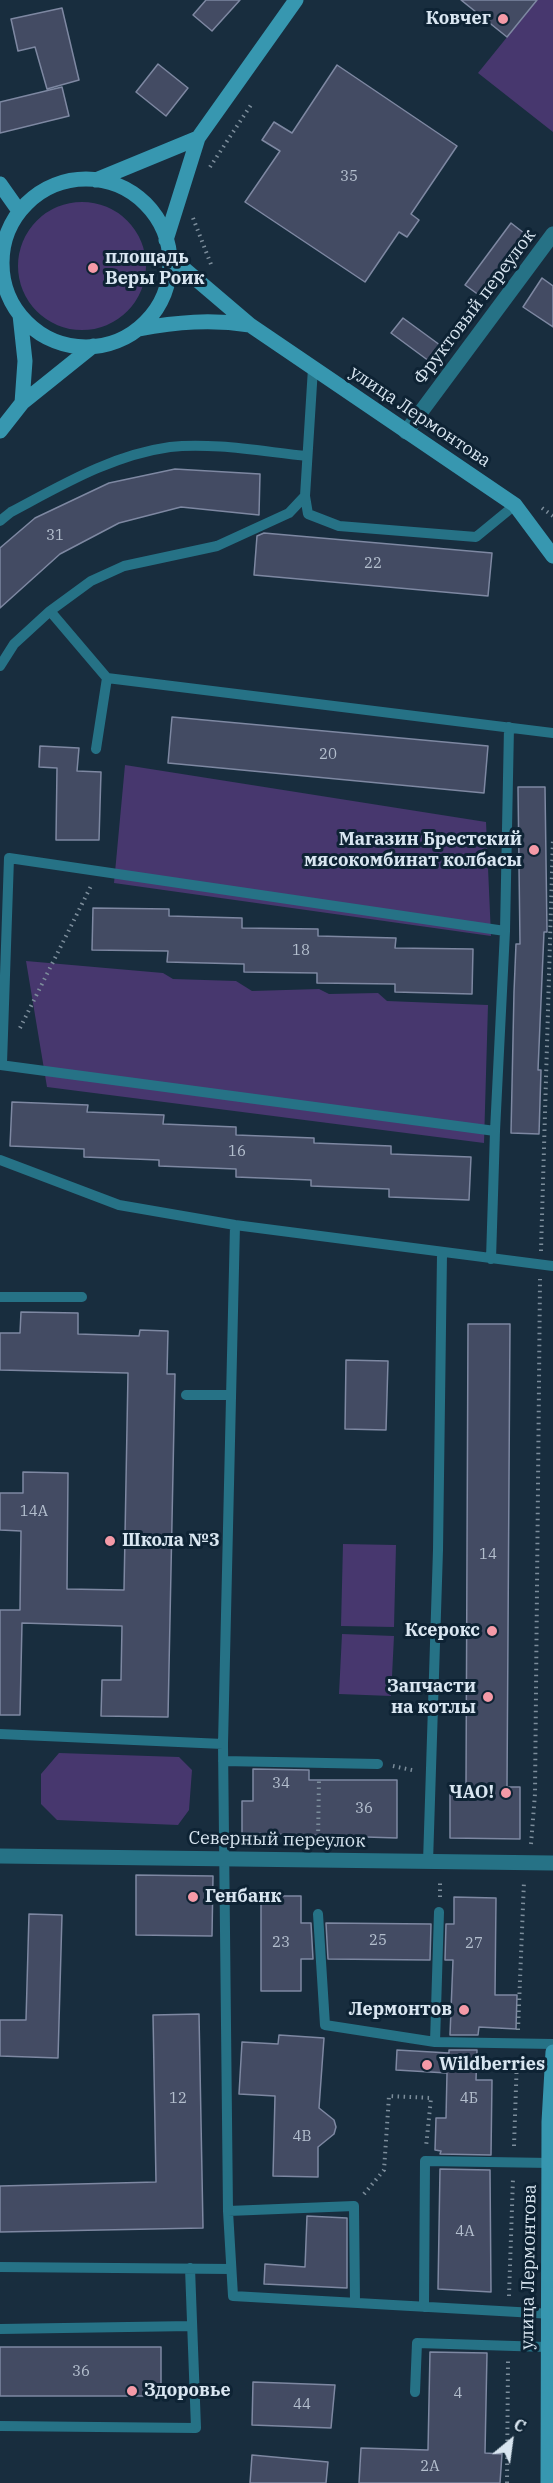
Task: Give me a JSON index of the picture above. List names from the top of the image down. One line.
{"streets":{"main road":["улица Лермонтова"],"street":["Фруктовый переулок","Северный переулок"]},"crossings":[["Фруктовый переулок","улица Лермонтова"]],"places":["Ковчег","площадь Веры Роик","Магазин Брестский мясокомбинат колбасы","Школа №3","Ксерокс","Запчасти на котлы","ЧАО!","Генбанк","Лермонтов","Wildberries","Здоровье"],"house_numbers":["35","31","22","20","18","16","14А","14","34","36","25","23","27","12","4Б","4В","4А","36","4","44","2А"],"north":"top right"}
